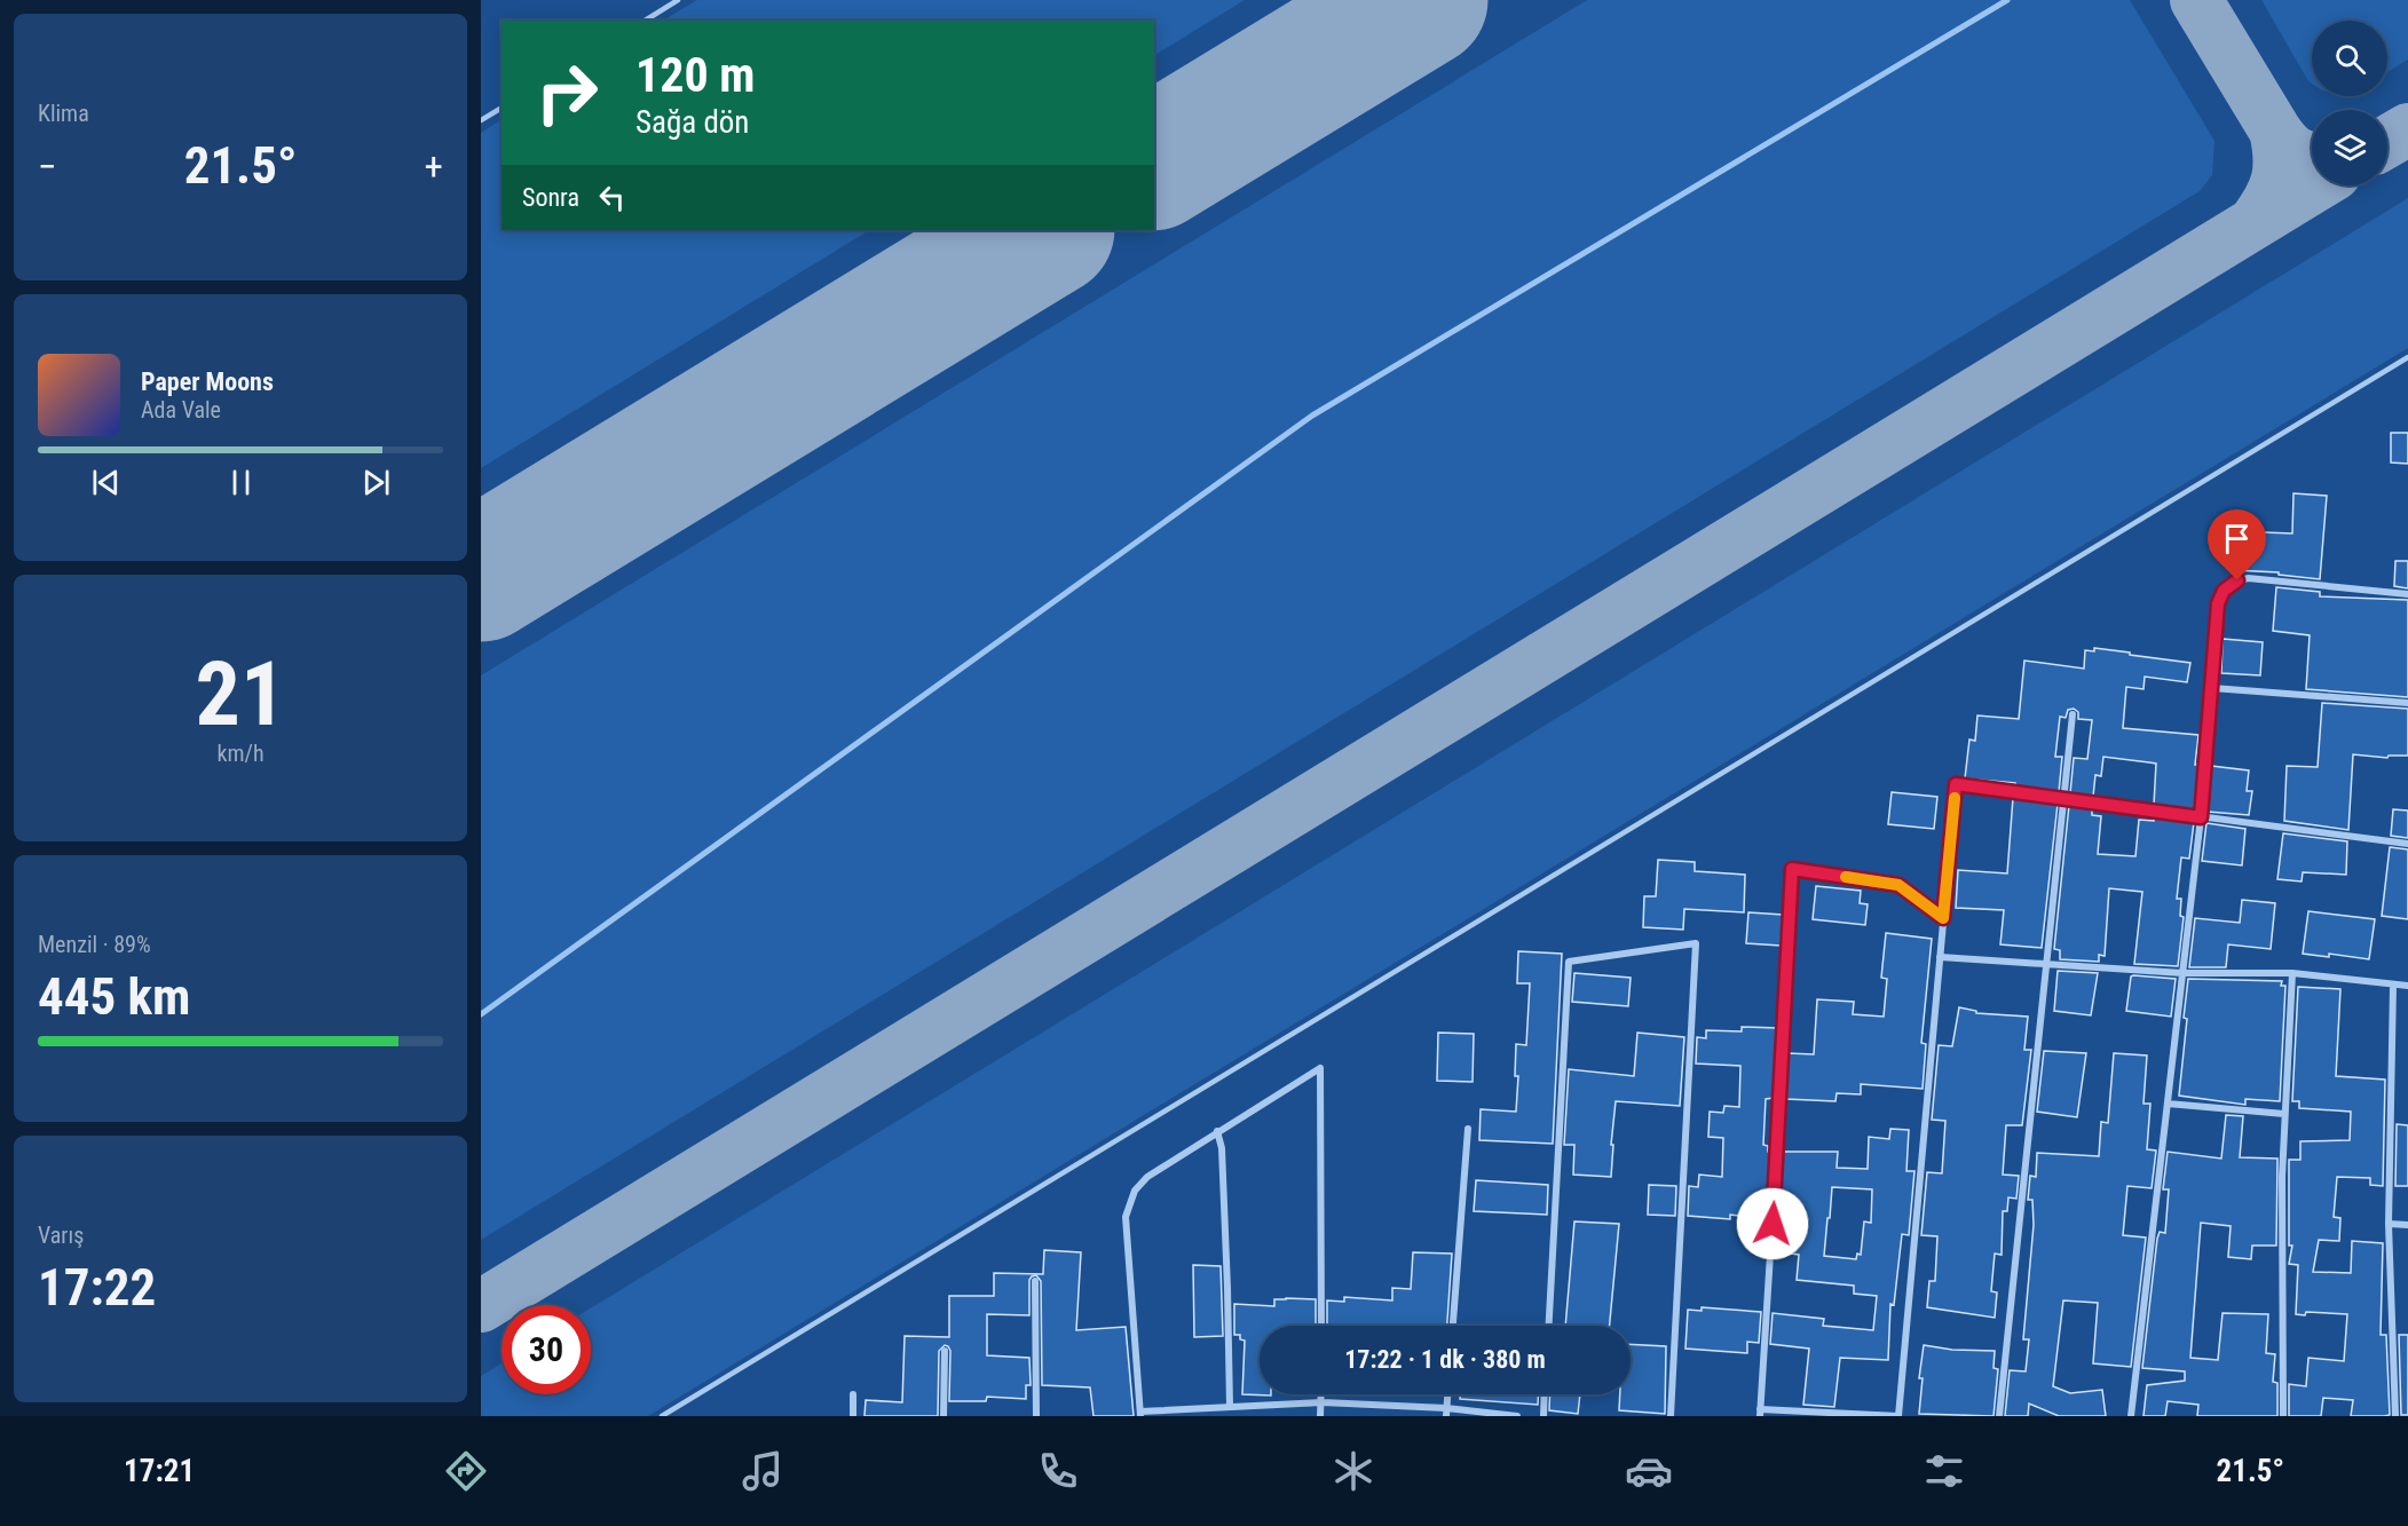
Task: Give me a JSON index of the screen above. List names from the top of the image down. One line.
{"page":{"tile":["Klima",["21","km/h"],["Menzil · 89%","445 km"],["Varış","17:22"]],"turn":["120 m","Sağa dön"],"heat":["−","21.5°","+"],"then":"Sonra","song":["Paper Moons","Ada Vale"],"limit":"30","trip":"17:22 · 1 dk · 380 m","tabs":["17:21","21.5°"]}}
